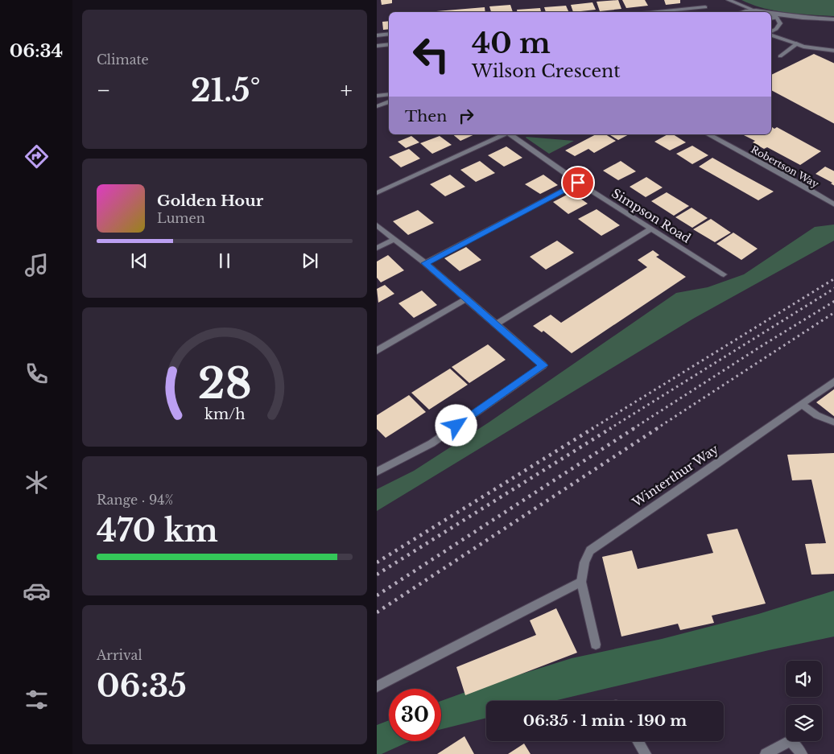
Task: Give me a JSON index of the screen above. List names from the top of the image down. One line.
{"streets":{"street":["Robertson Way","Simpson Road","Winterthur Way"]},"page":{"tabs":"06:34","tile":["Climate",["Range · 94%","470 km"],["Arrival","06:35"]],"turn":["40 m","Wilson Crescent"],"heat":["−","21.5°","+"],"then":"Then","song":["Golden Hour","Lumen"],"limit":"30","trip":"06:35 · 1 min · 190 m","gauge":["28","km/h"]}}
